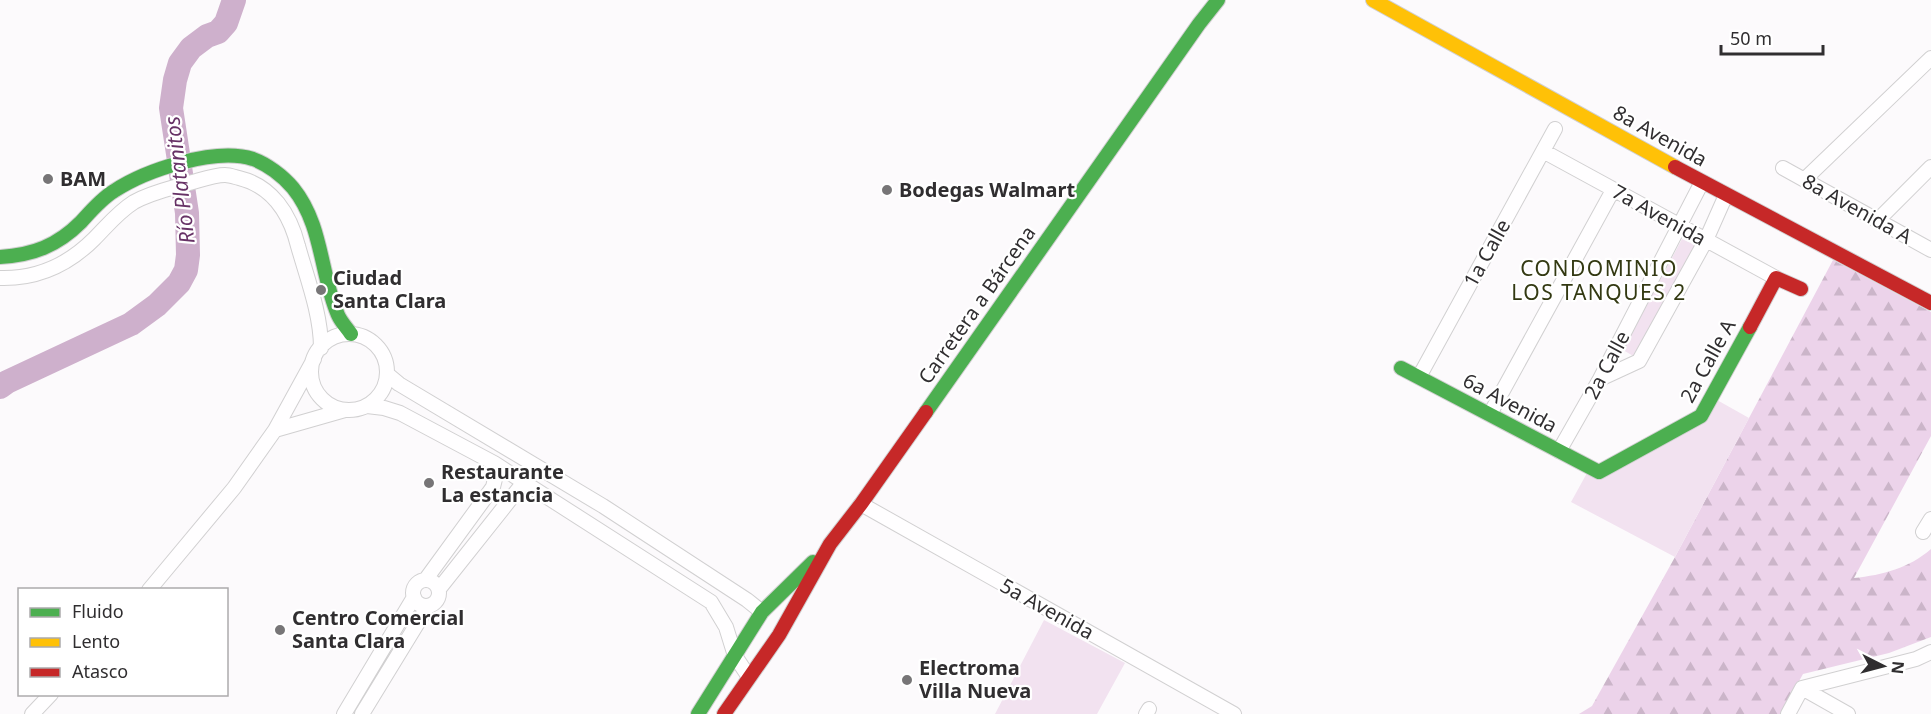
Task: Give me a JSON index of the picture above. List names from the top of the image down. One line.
{"streets":{"street":["8a Avenida","8a Avenida A","7a Avenida","1a Calle","Carretera a Bárcena","2a Calle A","2a Calle","6a Avenida","5a Avenida"]},"crossings":[["8a Avenida","2a Calle"],["7a Avenida","1a Calle"],["7a Avenida","2a Calle A"],["7a Avenida","2a Calle"],["1a Calle","6a Avenida"],["Carretera a Bárcena","5a Avenida"],["2a Calle A","6a Avenida"],["2a Calle","6a Avenida"]],"districts":["CONDOMINIO LOS TANQUES 2"],"water":["Río Platanitos"],"places":["BAM","Bodegas Walmart","Ciudad Santa Clara","Restaurante La estancia","Centro Comercial Santa Clara","Electroma Villa Nueva"],"legend":["Fluido","Lento","Atasco"],"scale_bar":"50 m","north":"right"}
